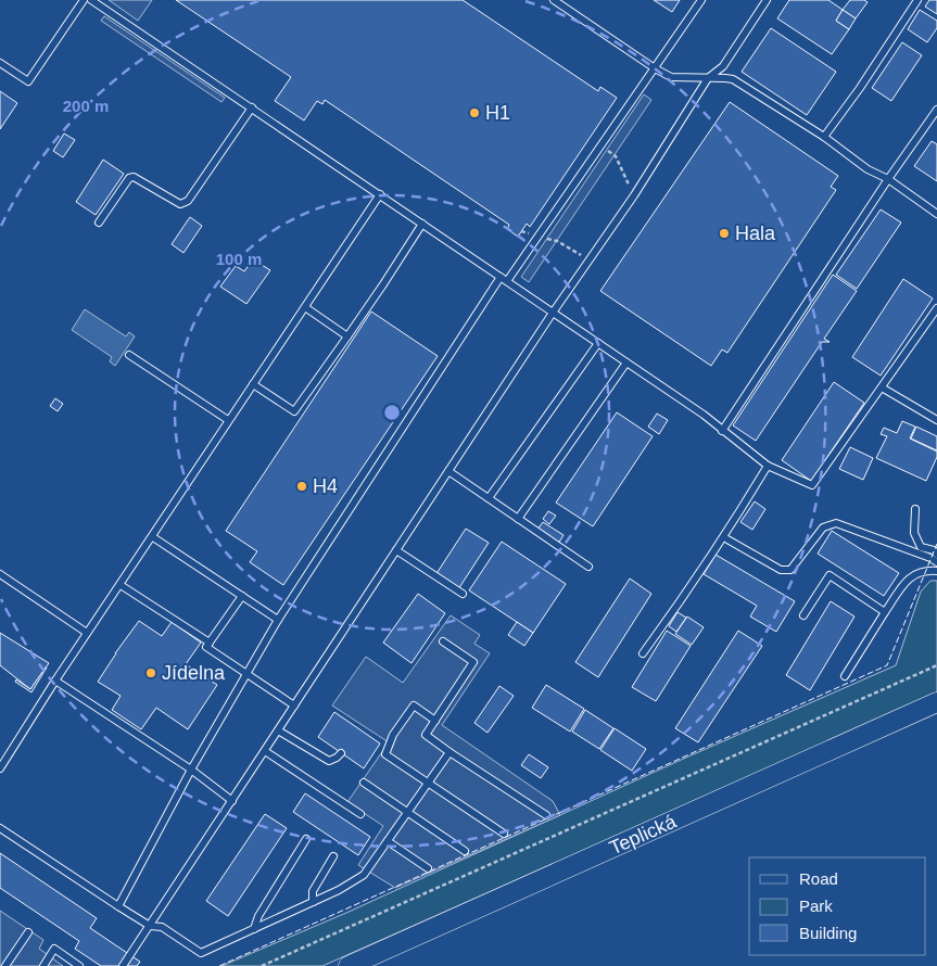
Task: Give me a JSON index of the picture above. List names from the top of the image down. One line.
{"streets":{"main road":["Teplická"]},"places":["H1","Hala","H4","Jídelna"],"legend":["Road","Park","Building"],"rings":["200 m","100 m"]}
